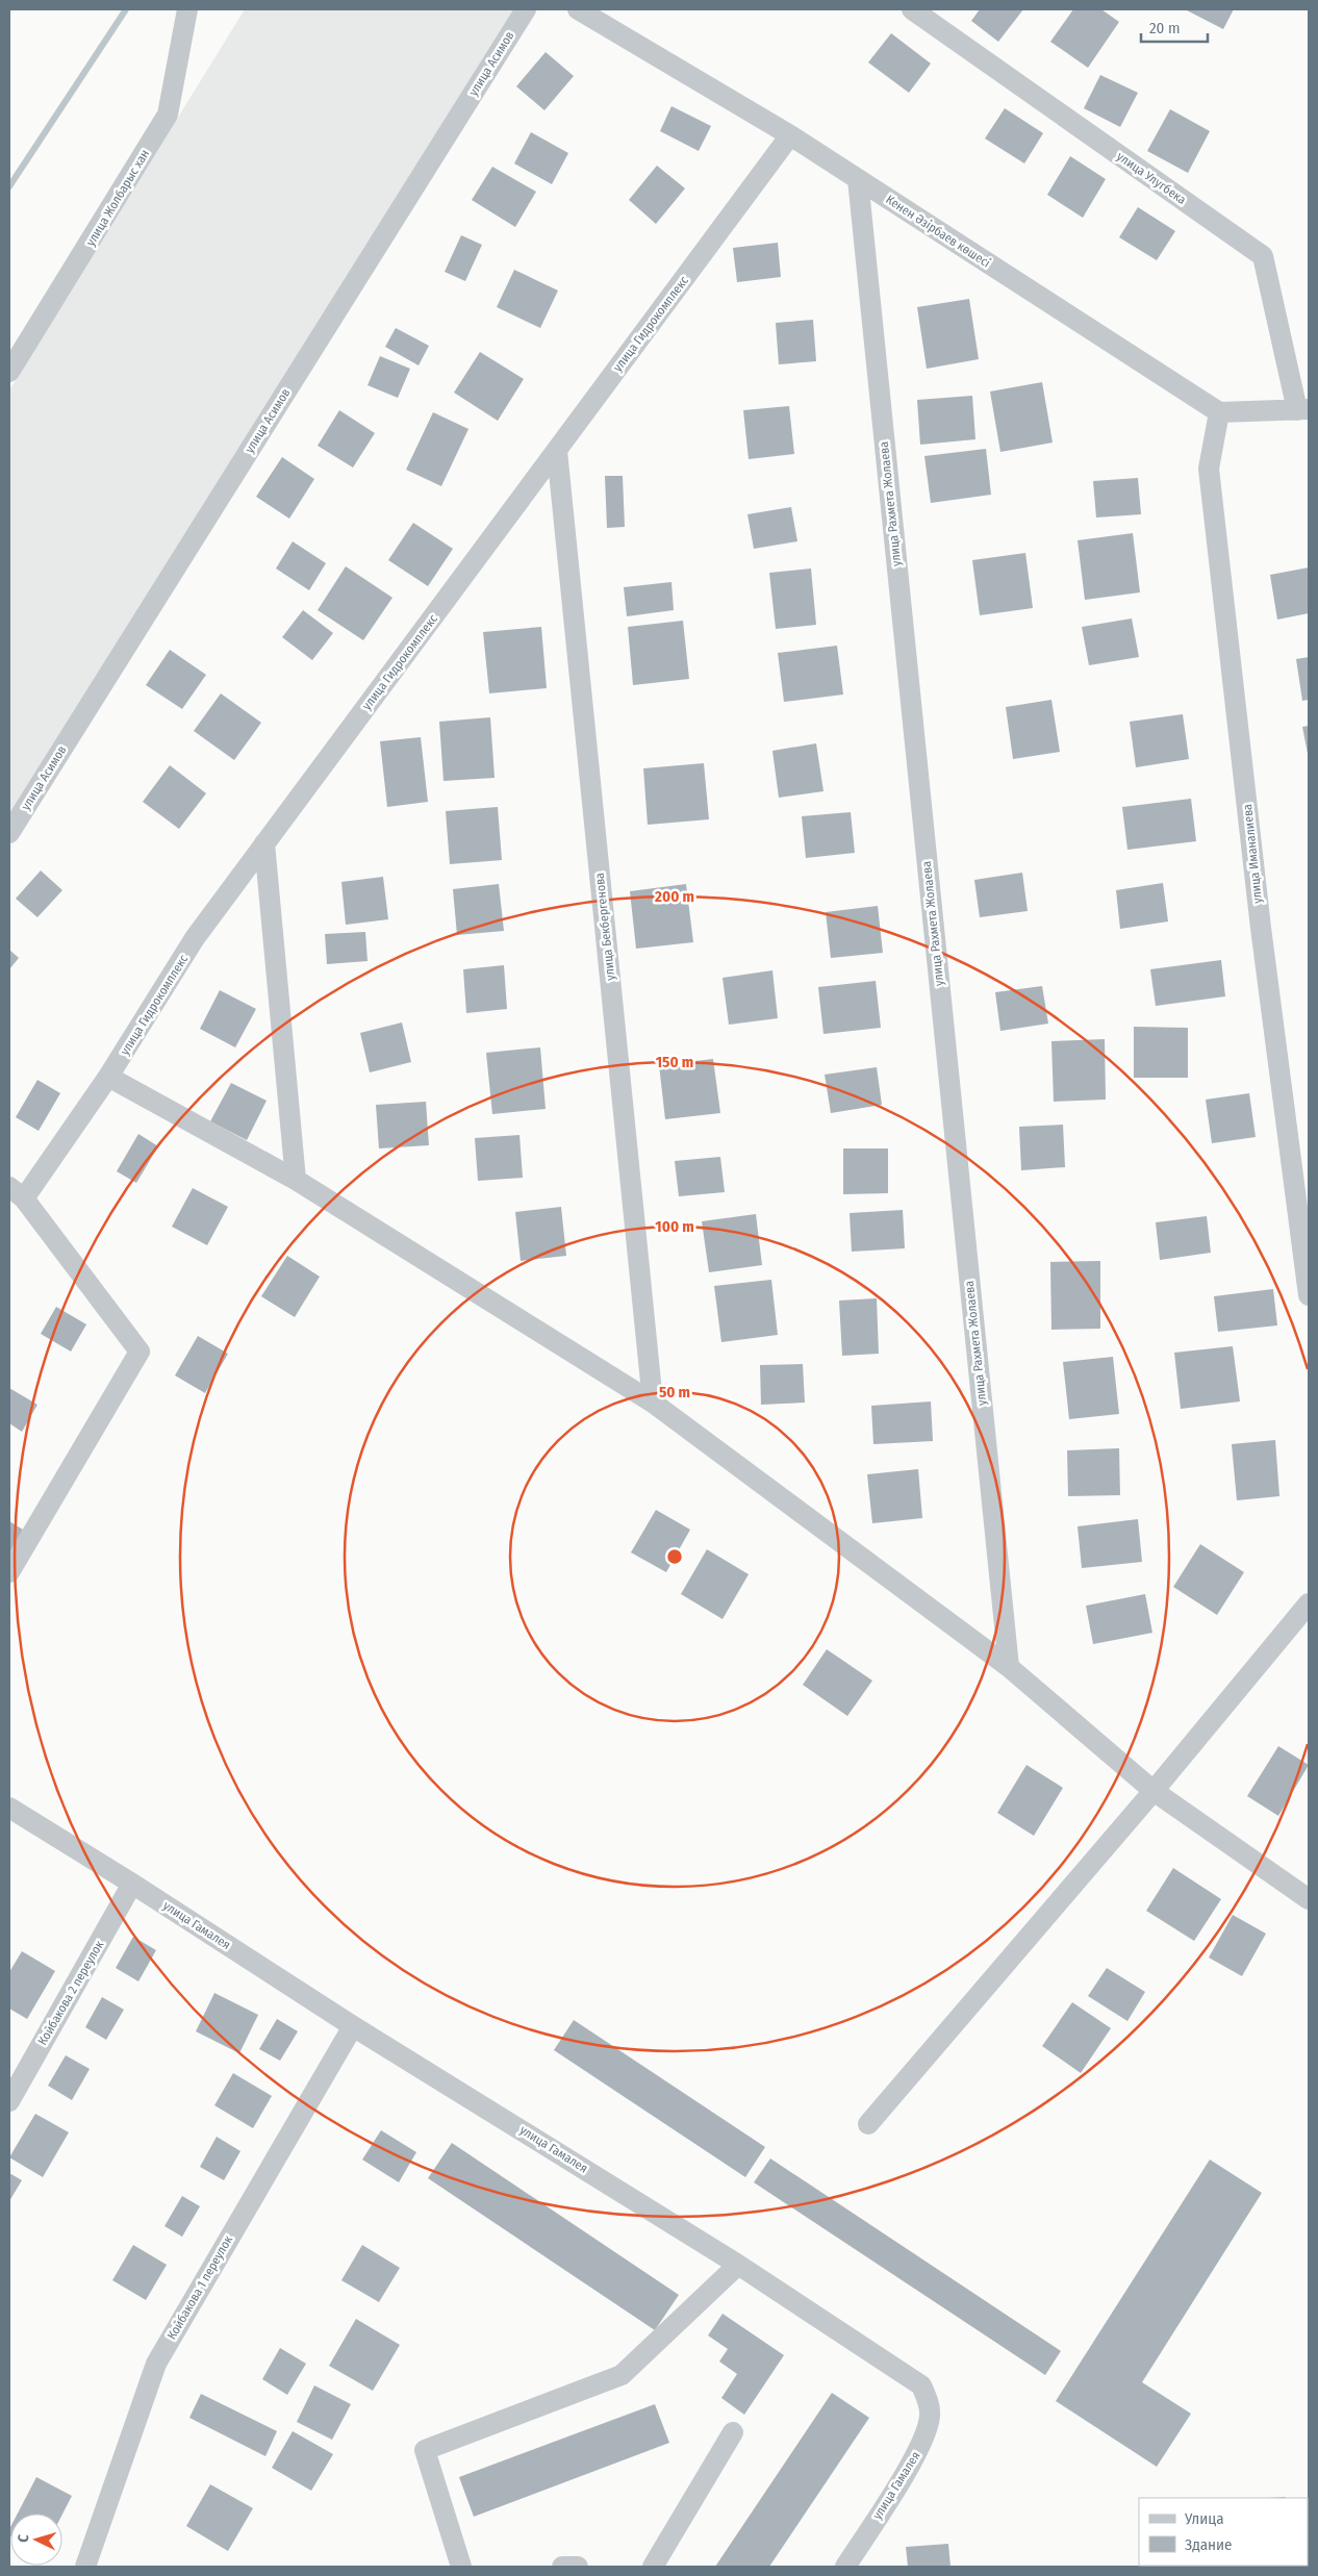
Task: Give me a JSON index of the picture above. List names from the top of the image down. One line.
{"streets":{"street":["улица Асимов","улица Улугбека","улица Жолбарыс хан","Кенен Әзірбаев көшесі","улица Гидрокомплекс","улица Рахмета Жолаева","улица Иманалиева","улица Бекбергенова","улица Гамалея","Койбакова 2 переулок","Койбакова 1 переулок"]},"crossings":[["Кенен Әзірбаев көшесі","улица Гидрокомплекс"],["Кенен Әзірбаев көшесі","улица Рахмета Жолаева"],["Кенен Әзірбаев көшесі","улица Иманалиева"],["улица Гидрокомплекс","улица Бекбергенова"],["улица Гамалея","Койбакова 2 переулок"],["улица Гамалея","Койбакова 1 переулок"]],"legend":["Улица","Здание"],"scale_bar":"20 m","north":"left","rings":["200 m","150 m","100 m","50 m"]}
